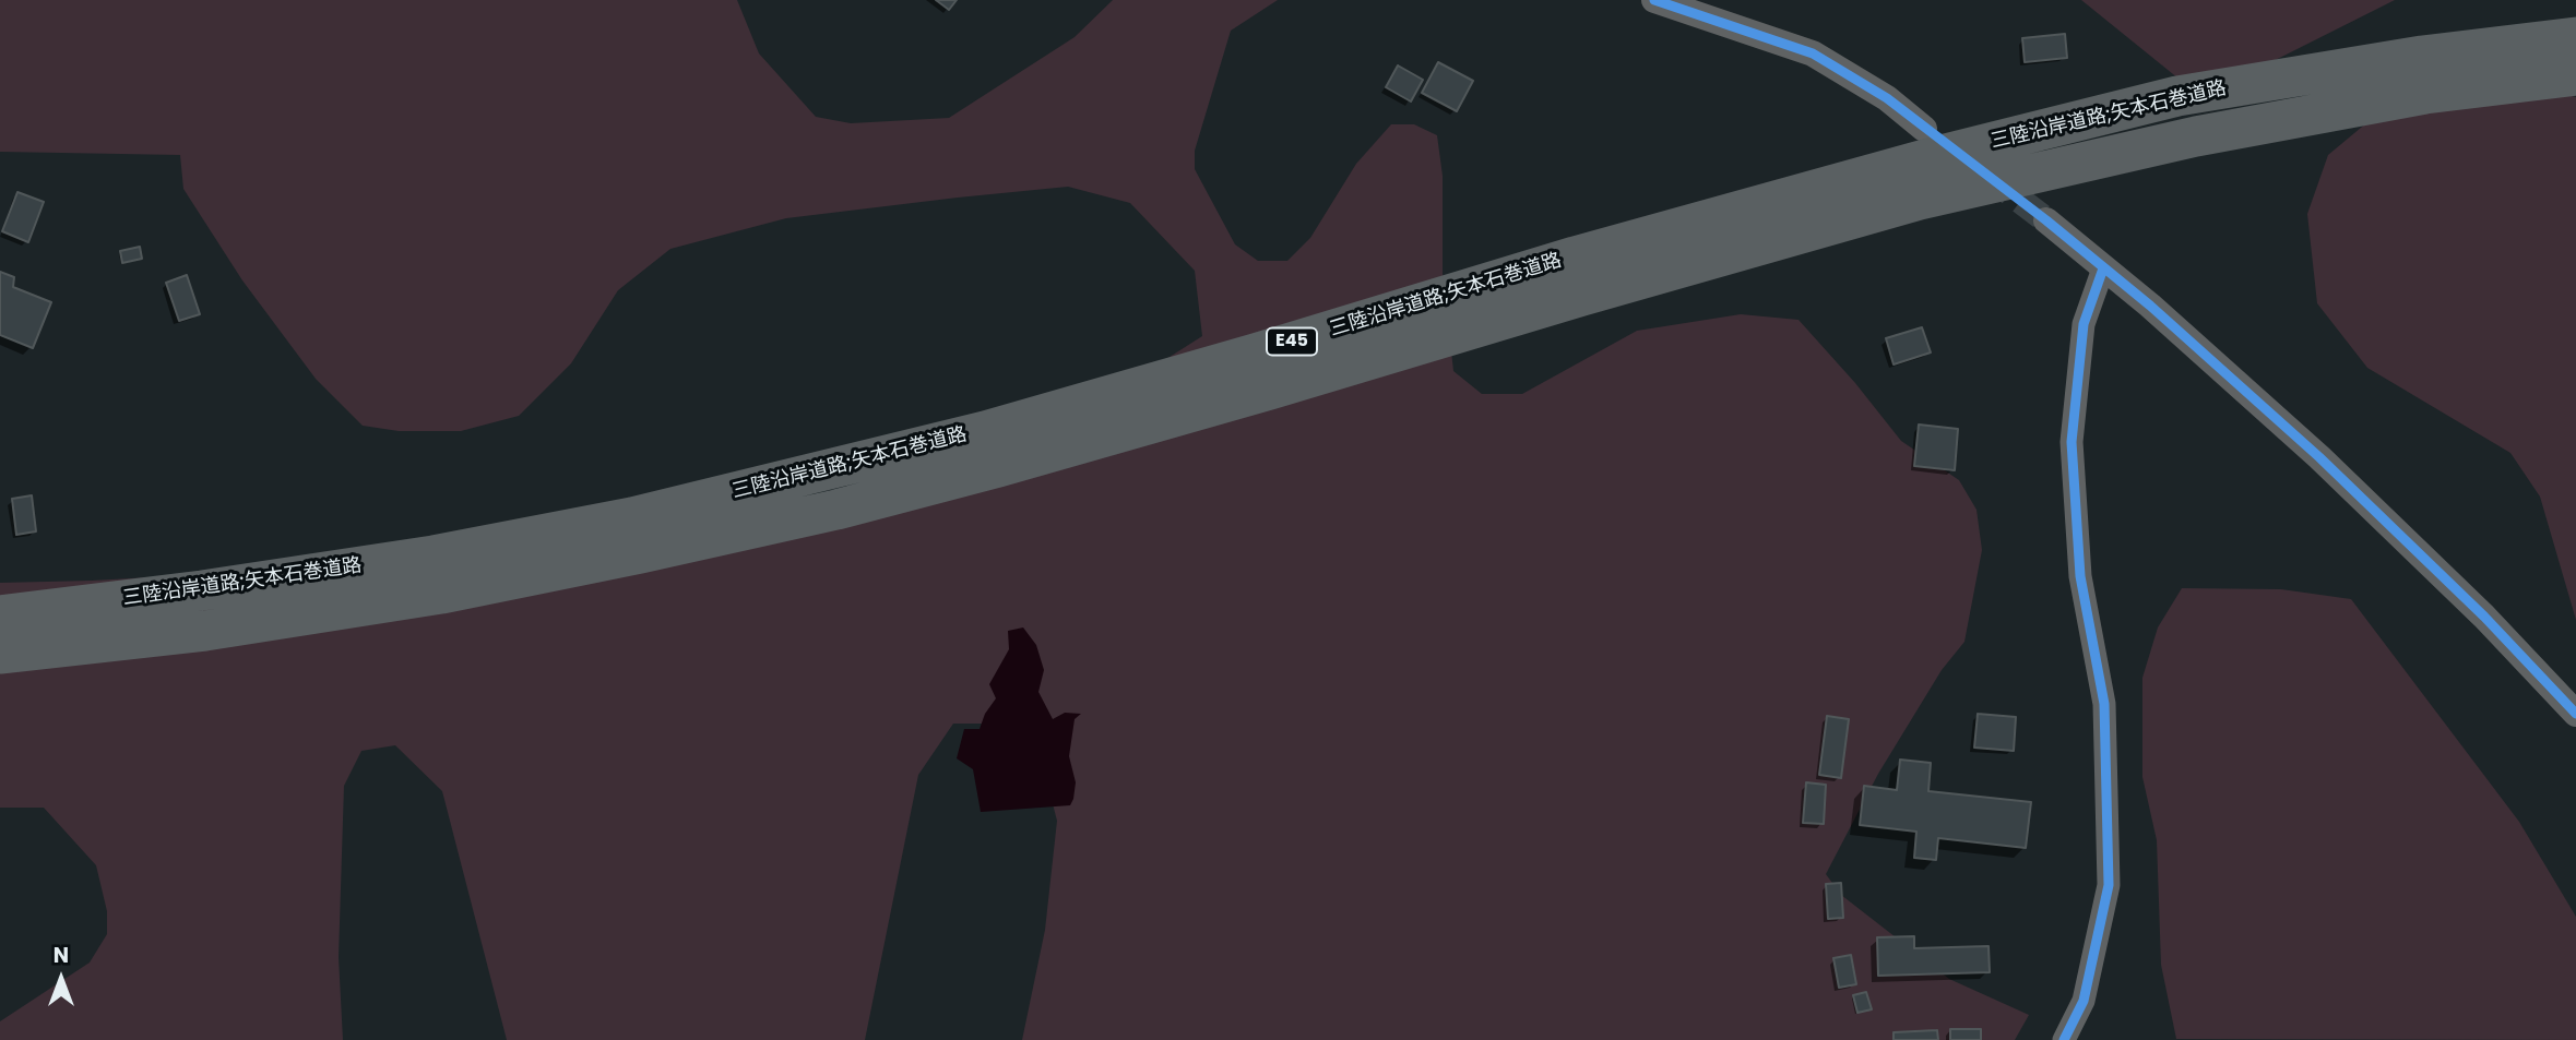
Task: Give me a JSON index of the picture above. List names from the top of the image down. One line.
{"streets":{"highway":["三陸沿岸道路;矢本石巻道路","E45"]},"north":"top"}
